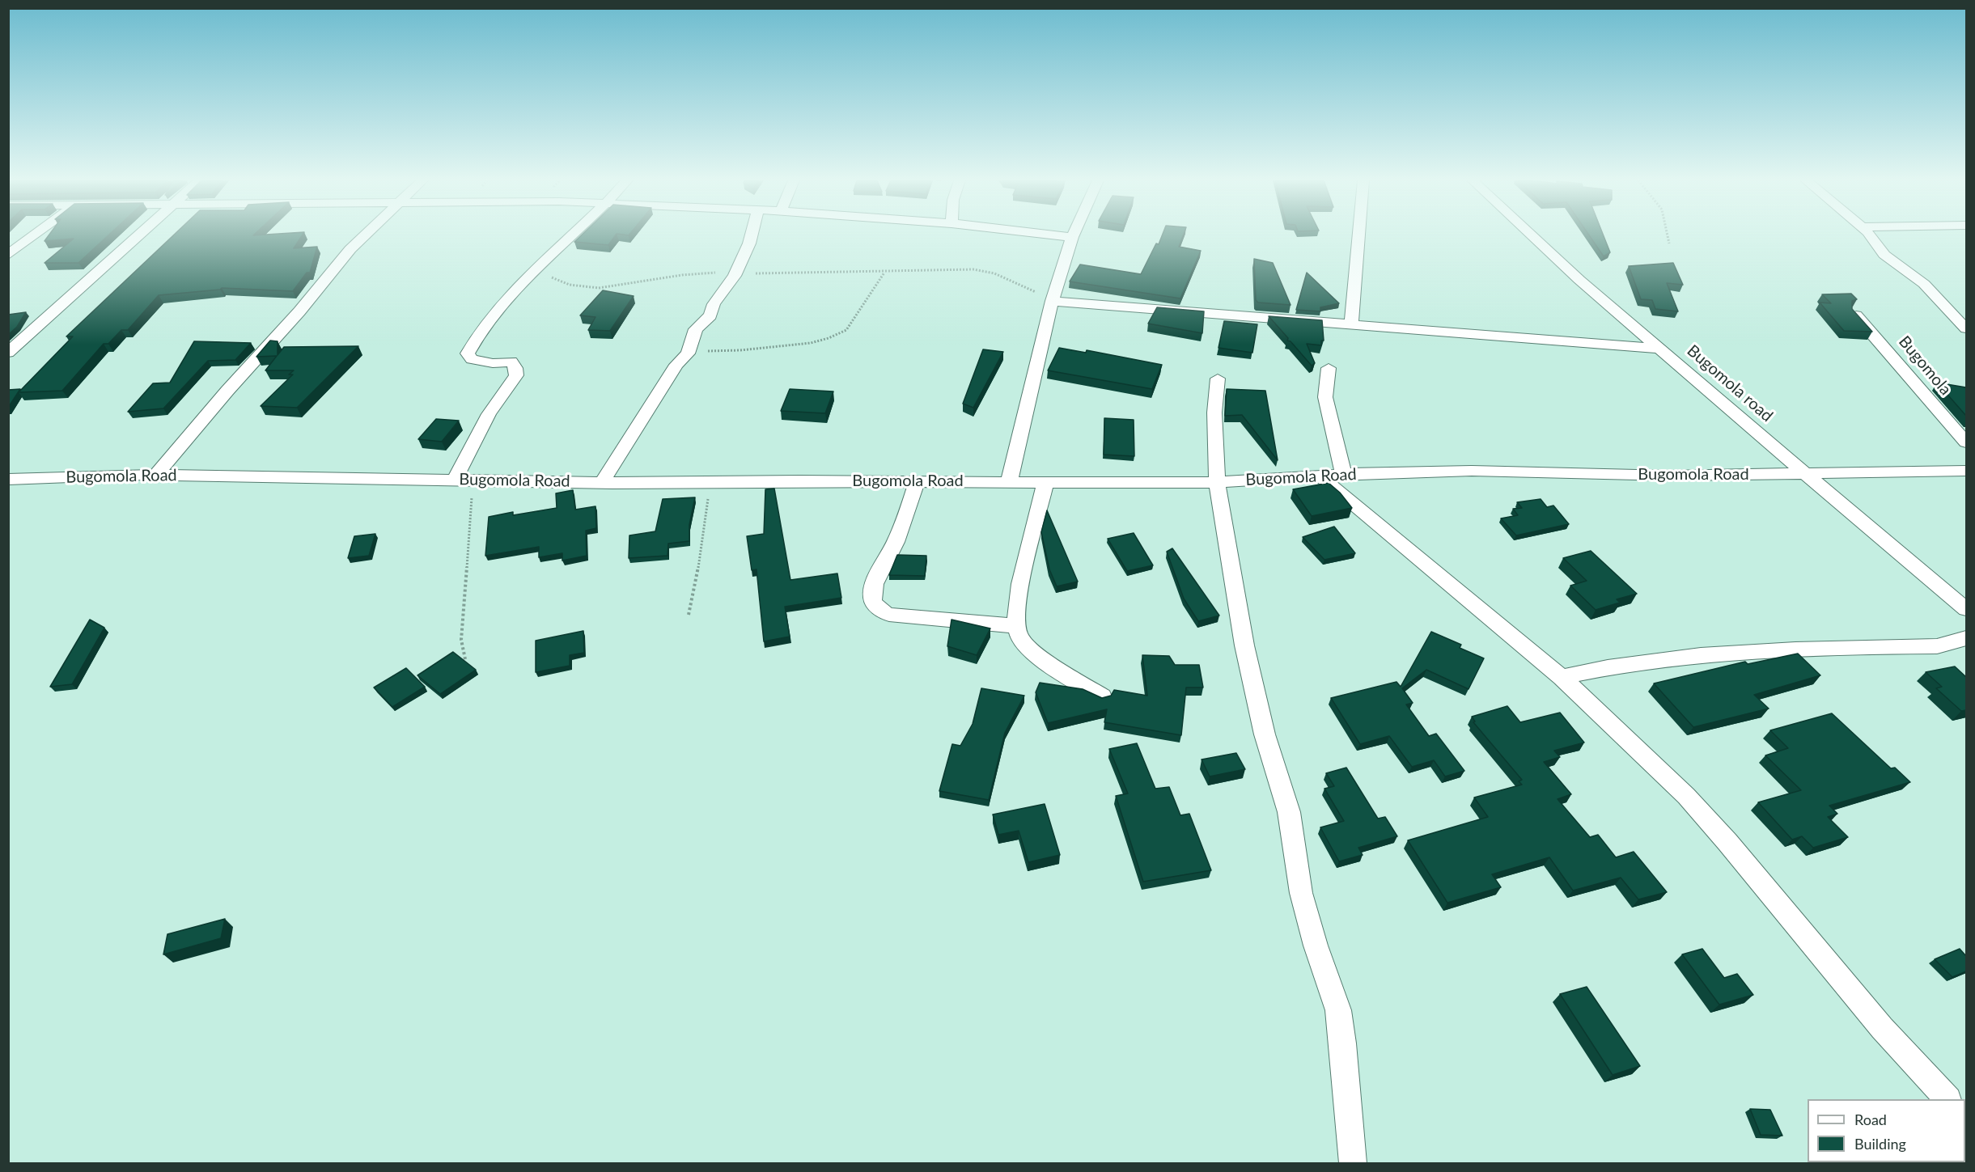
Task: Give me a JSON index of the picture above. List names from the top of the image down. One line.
{"streets":{"street":["Bugomola","Bugomola road","Bugomola Road"]},"crossings":[["Bugomola road","Bugomola Road"]],"legend":["Road","Building"]}
